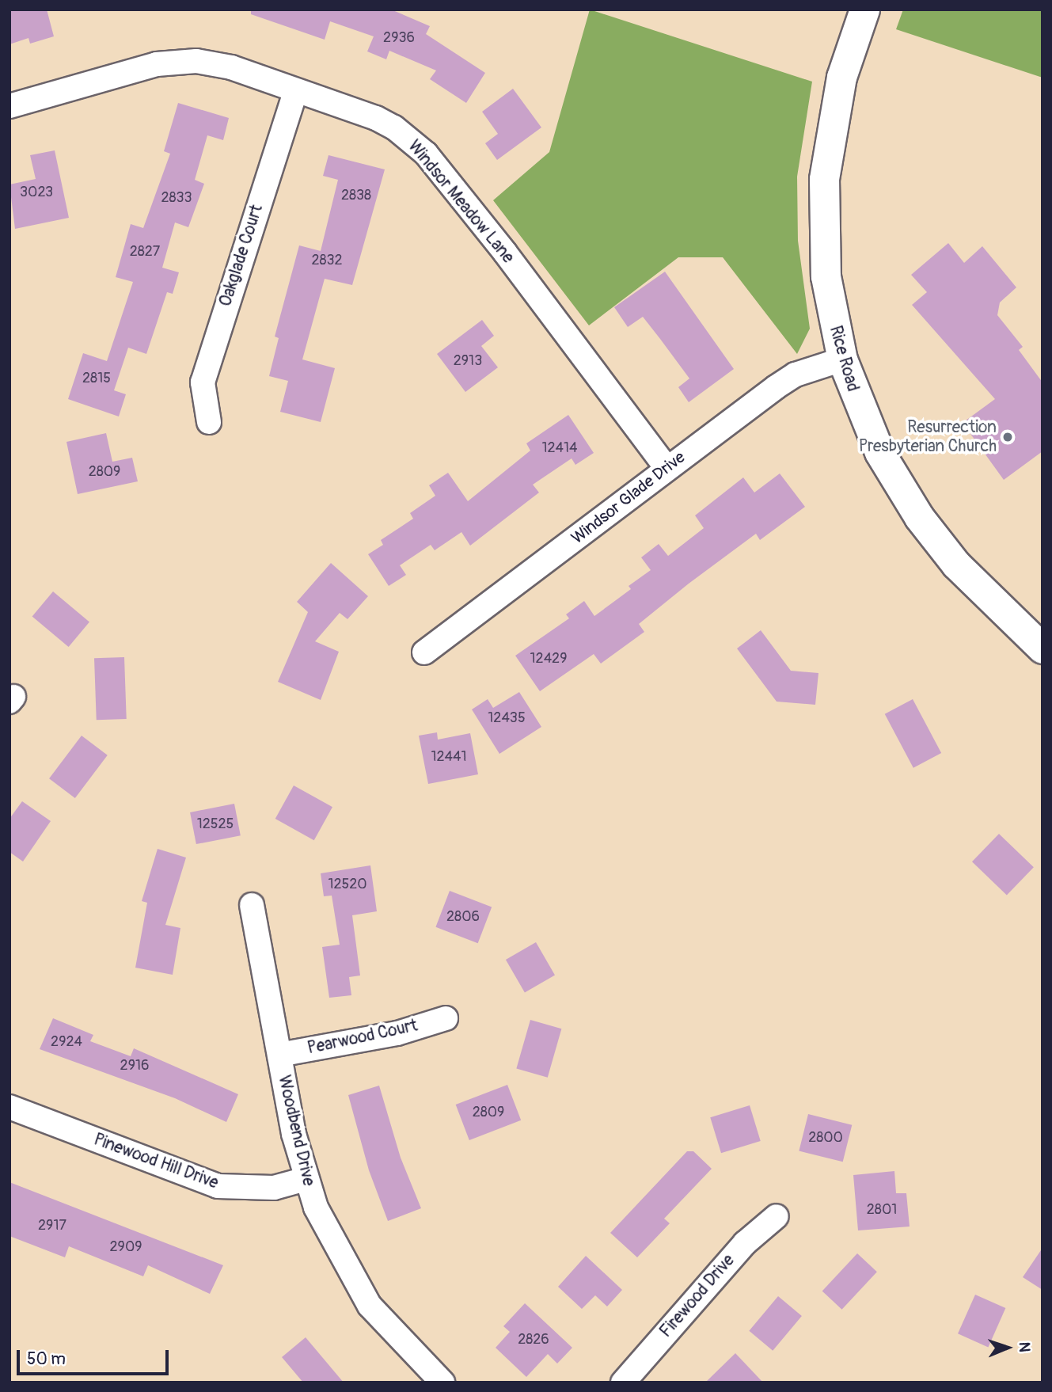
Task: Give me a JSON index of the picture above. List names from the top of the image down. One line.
{"streets":{"street":["Windsor Meadow Lane","Oakglade Court","Rice Road","Windsor Glade Drive","Pearwood Court","Woodbend Drive","Pinewood Hill Drive","Firewood Drive"]},"crossings":[["Windsor Meadow Lane","Oakglade Court"],["Windsor Meadow Lane","Windsor Glade Drive"],["Rice Road","Windsor Glade Drive"],["Pearwood Court","Woodbend Drive"],["Woodbend Drive","Pinewood Hill Drive"]],"places":["Resurrection Presbyterian Church"],"house_numbers":["2936","3023","2838","2833","2827","2832","2913","2815","12414","2809","12429","12435","12441","12525","12520","2806","2924","2916","2809","2800","2801","2917","2909","2826"],"scale_bar":"50 m","north":"right"}
